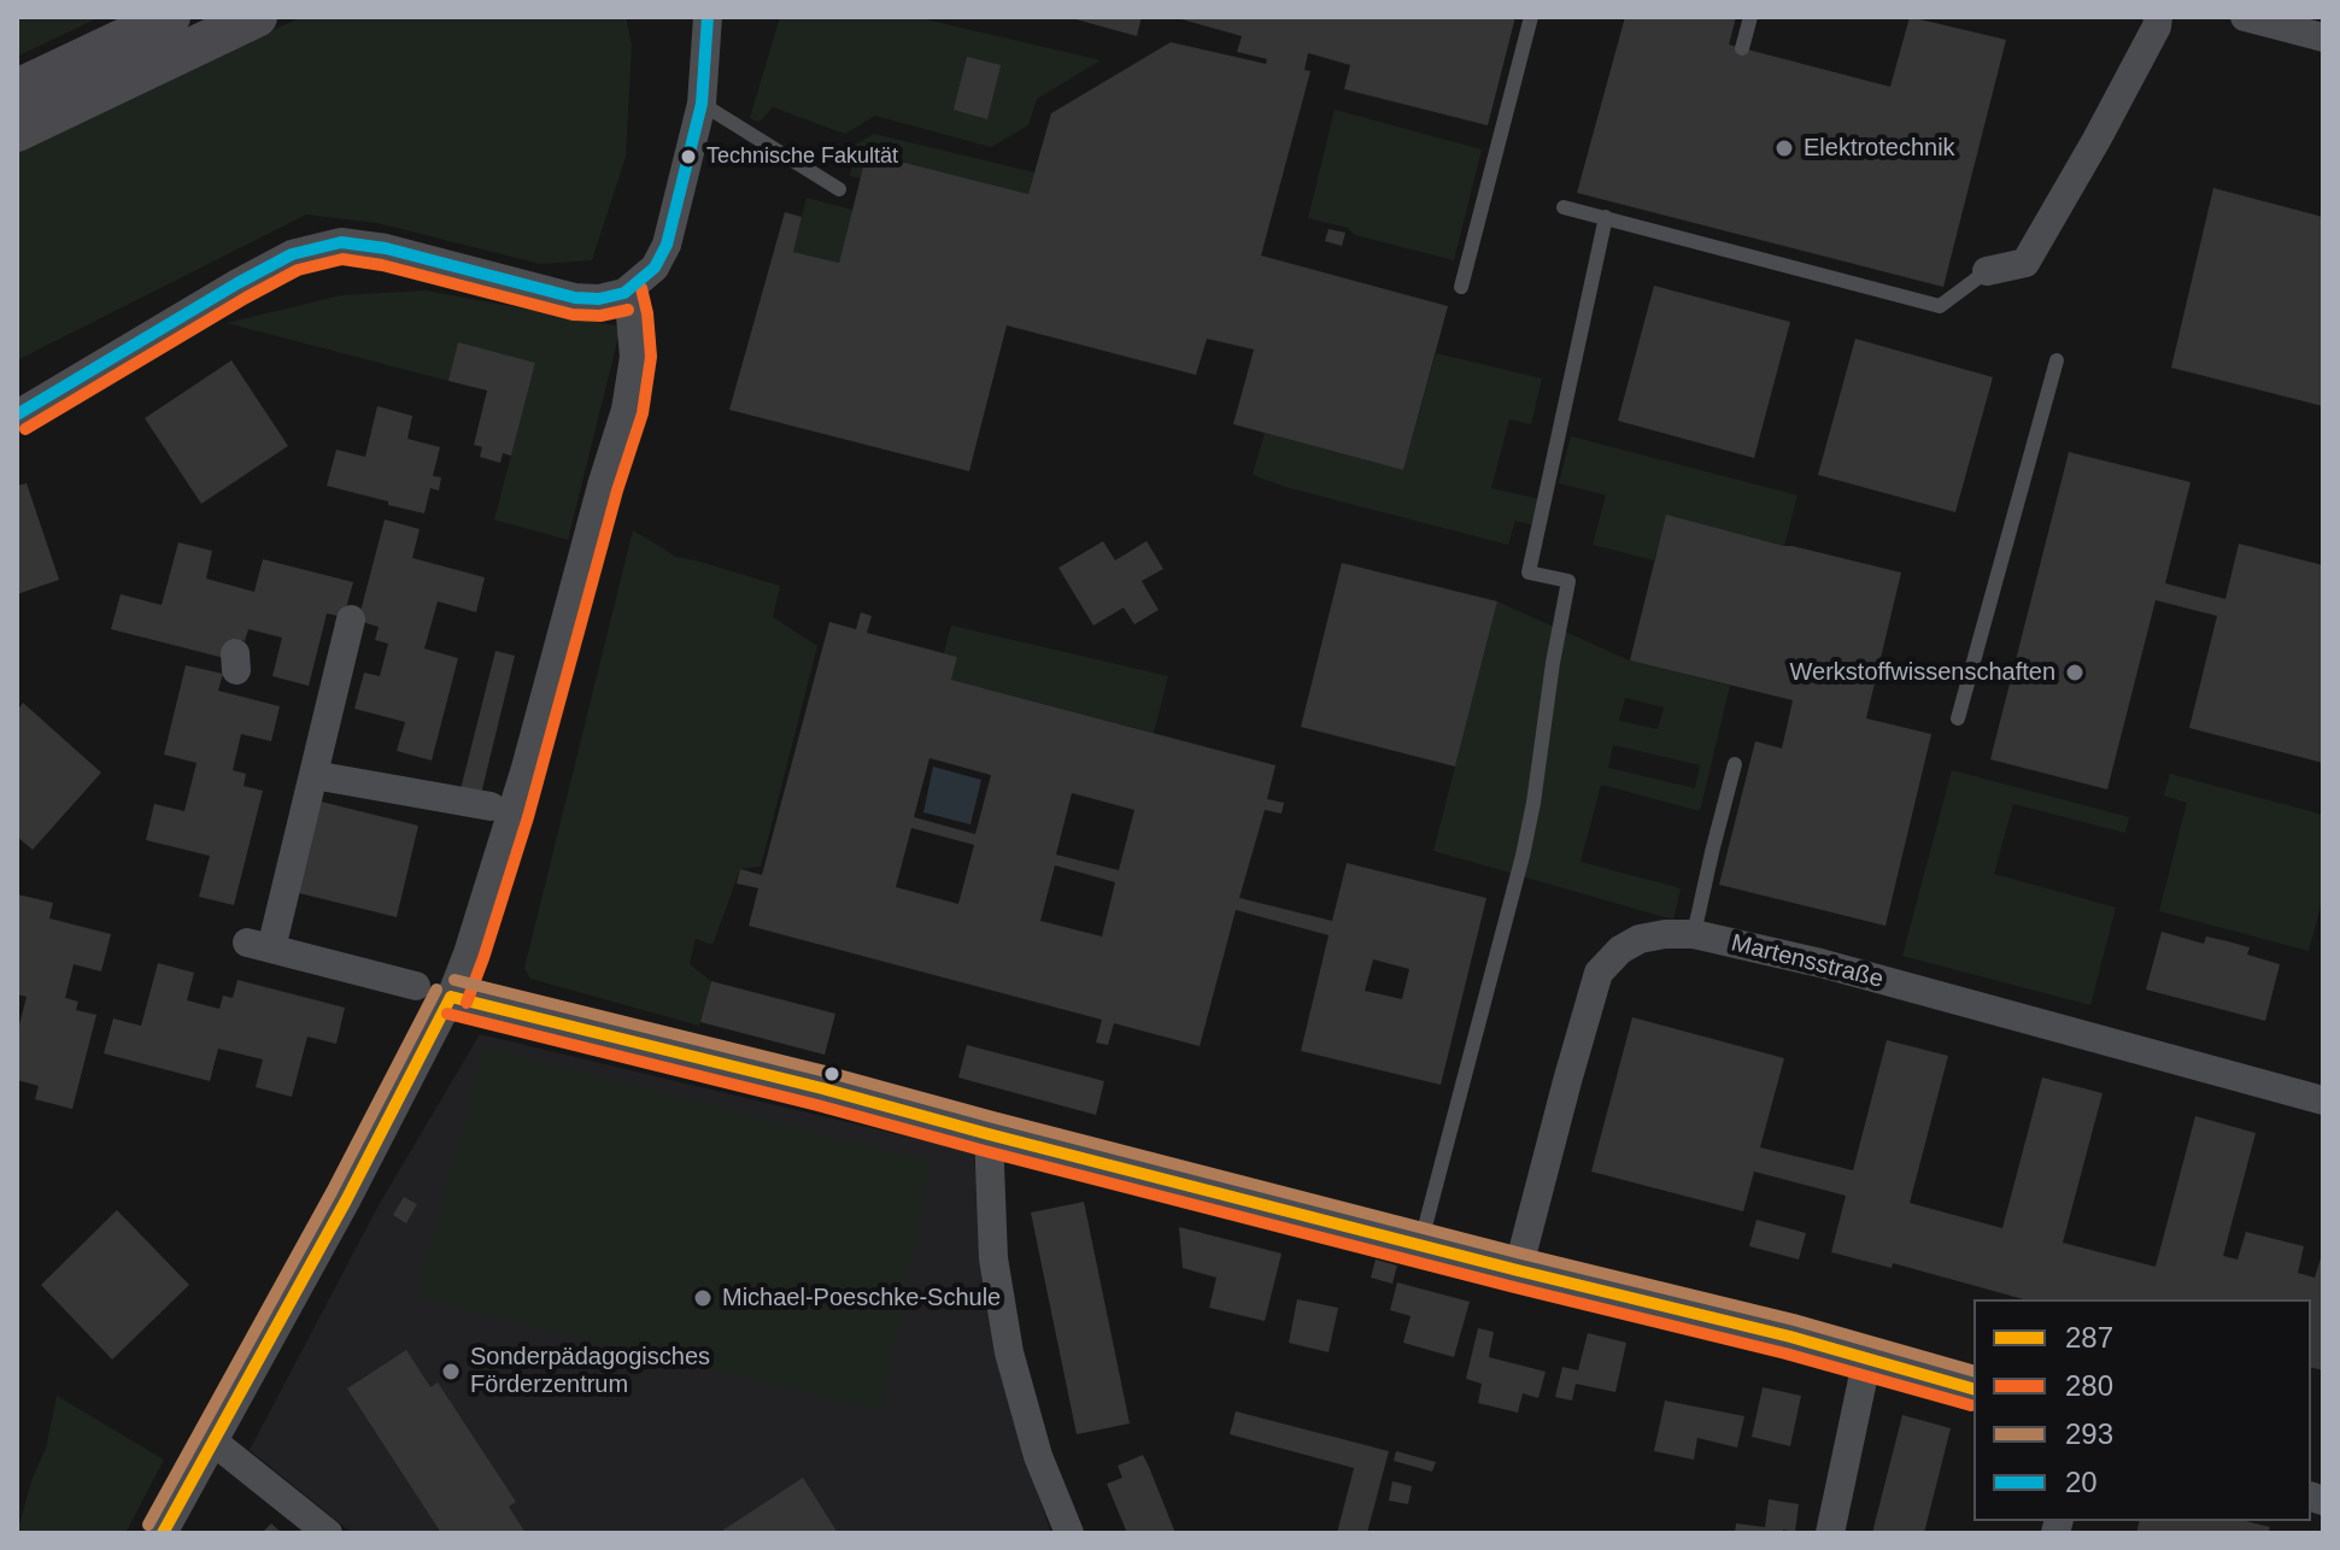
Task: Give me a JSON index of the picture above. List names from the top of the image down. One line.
{"streets":{"street":["Martensstraße"]},"places":["Elektrotechnik","Technische Fakultät","Werkstoffwissenschaften","Michael-Poeschke-Schule","Sonderpädagogisches Förderzentrum"],"lines":["transit line 20","transit line 280","transit line 293","transit line 287"],"legend":["287","280","293","20"]}
